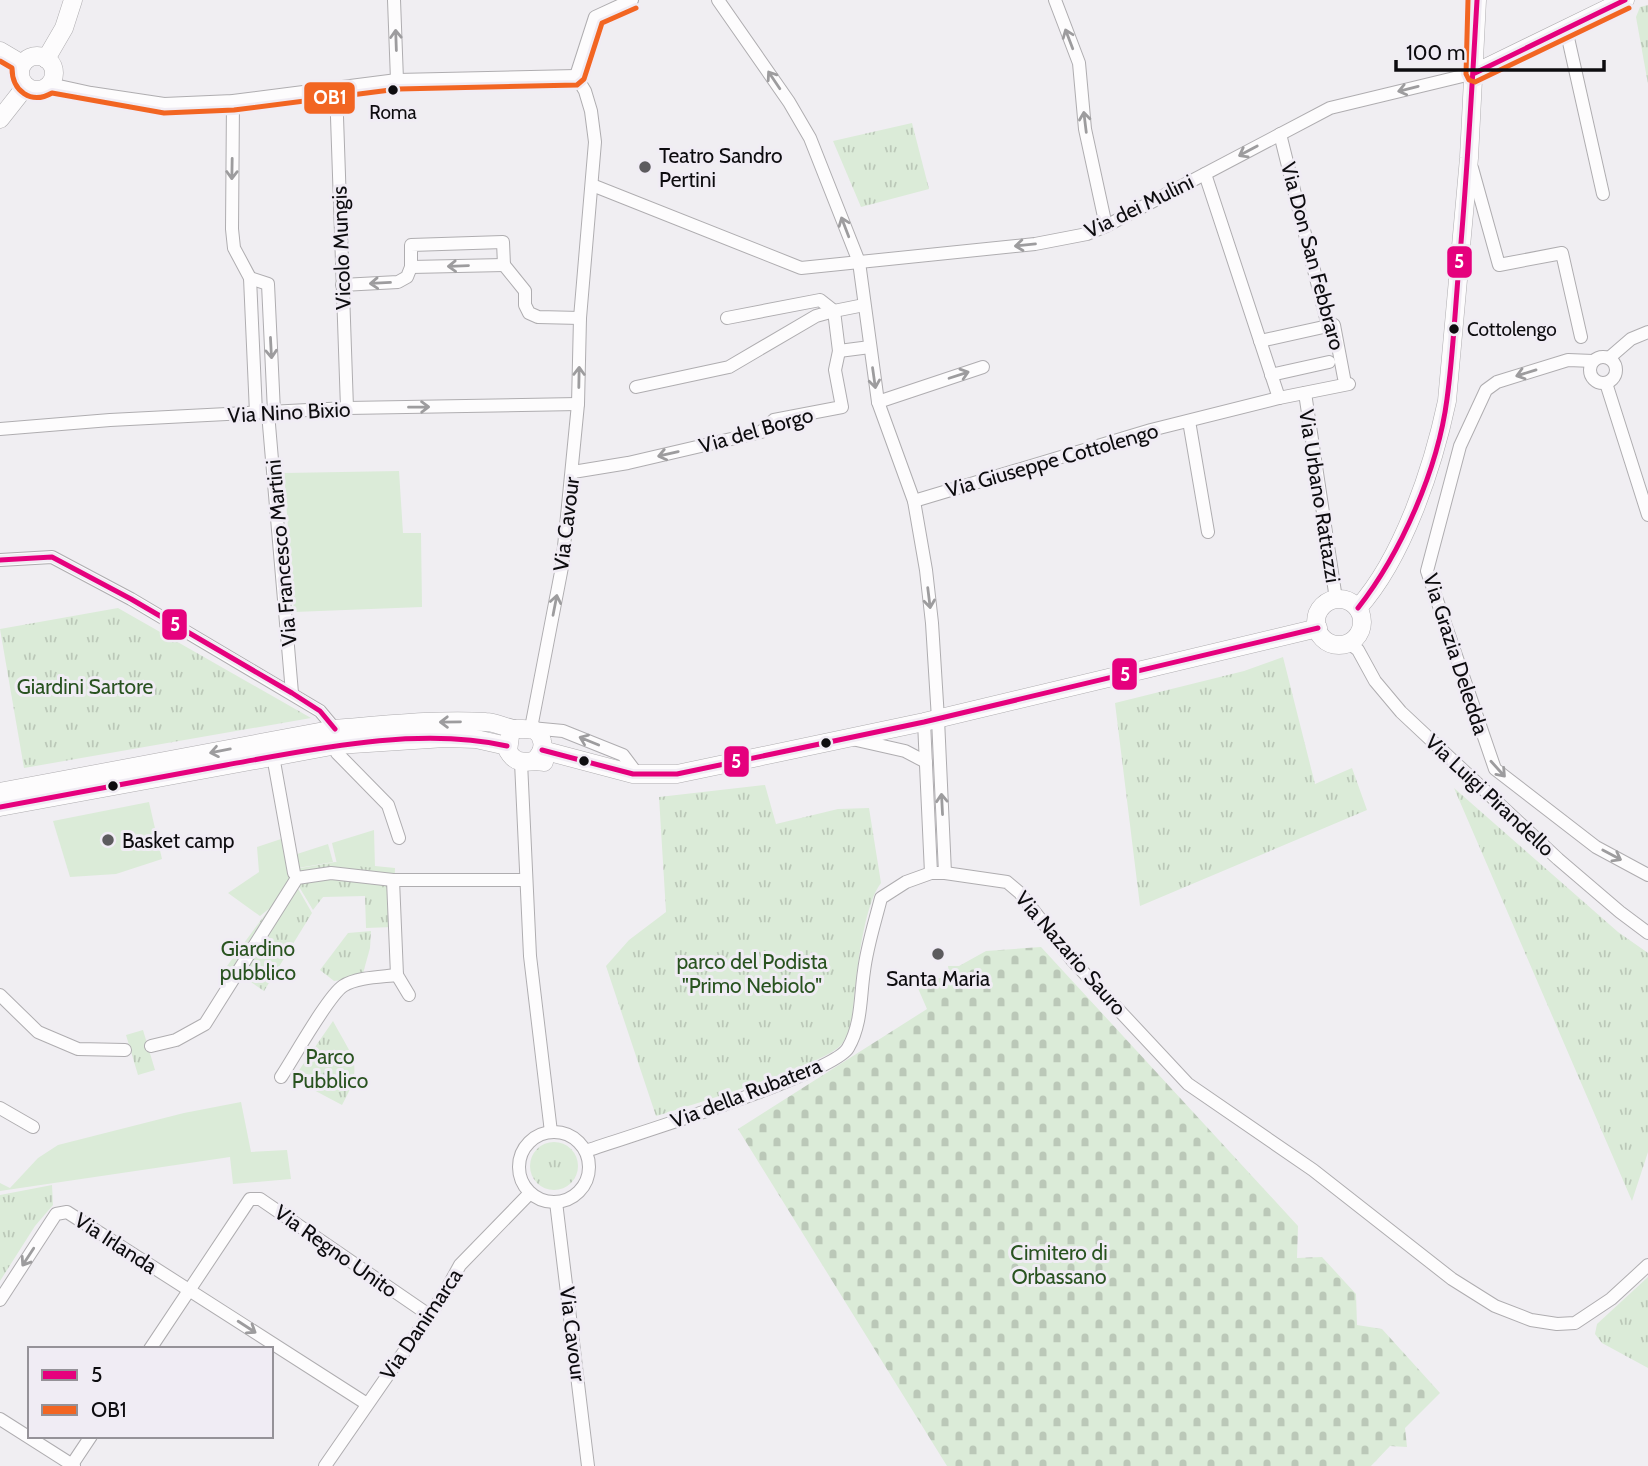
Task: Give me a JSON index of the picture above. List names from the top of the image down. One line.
{"streets":{"street":["Via dei Mulini","Vicolo Mungis","Via Don San Febbraro","Via Nino Bixio","Via del Borgo","Via Giuseppe Cottolengo","Via Urbano Rattazzi","Via Cavour","Via Francesco Martini","Via Grazia Deledda","Via Luigi Pirandello","Via Nazario Sauro","Via della Rubatera","Via Irlanda","Via Regno Unito","Via Danimarca"]},"crossings":[["Via dei Mulini","Via Don San Febbraro"],["Via dei Mulini","Via Cavour"],["Vicolo Mungis","Via Nino Bixio"],["Via Don San Febbraro","Via Giuseppe Cottolengo"],["Via Nino Bixio","Via Cavour"],["Via Nino Bixio","Via Francesco Martini"],["Via del Borgo","Via Cavour"],["Via Giuseppe Cottolengo","Via Urbano Rattazzi"],["Via Urbano Rattazzi","Via Luigi Pirandello"],["Via Cavour","Via della Rubatera"],["Via Cavour","Via Danimarca"],["Via Nazario Sauro","Via della Rubatera"],["Via della Rubatera","Via Danimarca"],["Via Irlanda","Via Regno Unito"],["Via Irlanda","Via Danimarca"],["Via Regno Unito","Via Danimarca"]],"one_way":["Via dei Mulini","Via Nino Bixio","Via Cavour","Via Francesco Martini"],"parks":["Giardini Sartore","Giardino pubblico","parco del Podista \"Primo Nebiolo\"","Parco Pubblico","Cimitero di Orbassano"],"places":["Roma","Teatro Sandro Pertini","Cottolengo","Basket camp","Santa Maria"],"lines":["transit line 5","transit line OB1"],"legend":["5","OB1"],"scale_bar":"100 m"}
